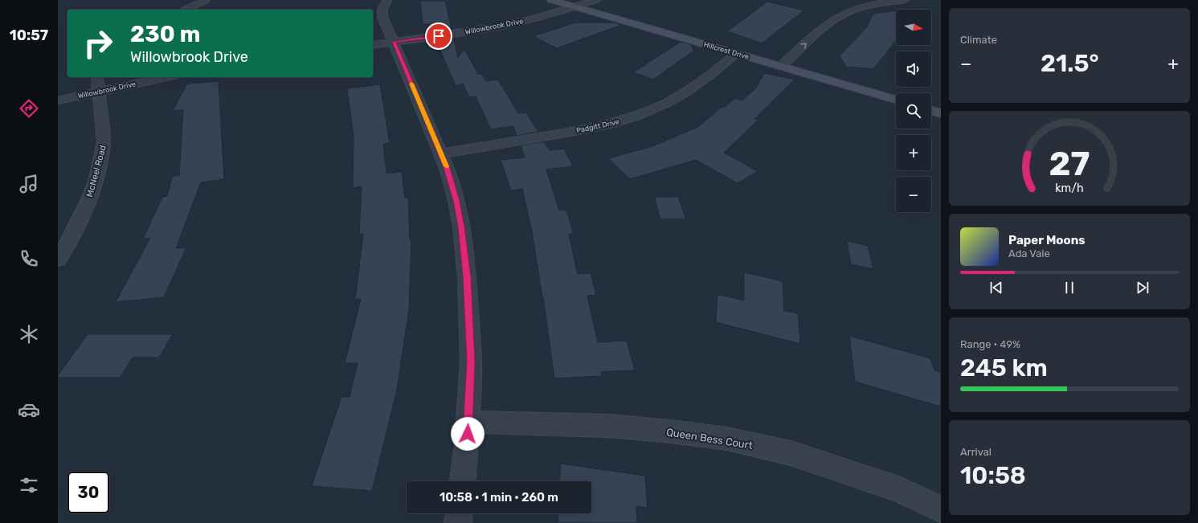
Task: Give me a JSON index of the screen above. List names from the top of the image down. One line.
{"streets":{"street":["Willowbrook Drive","Hillcrest Drive","Padgitt Drive","McNeel Road","Queen Bess Court"]},"crossings":[["Willowbrook Drive","Hillcrest Drive"],["Willowbrook Drive","McNeel Road"],["Hillcrest Drive","Padgitt Drive"]],"north":"right","page":{"tabs":"10:57","tile":["Climate",["Range · 49%","245 km"],["Arrival","10:58"]],"map_buttons":["+","−"],"turn":["230 m","Willowbrook Drive"],"heat":["−","21.5°","+"],"song":["Paper Moons","Ada Vale"],"limit":"30","trip":"10:58 · 1 min · 260 m","gauge":["27","km/h"]}}
